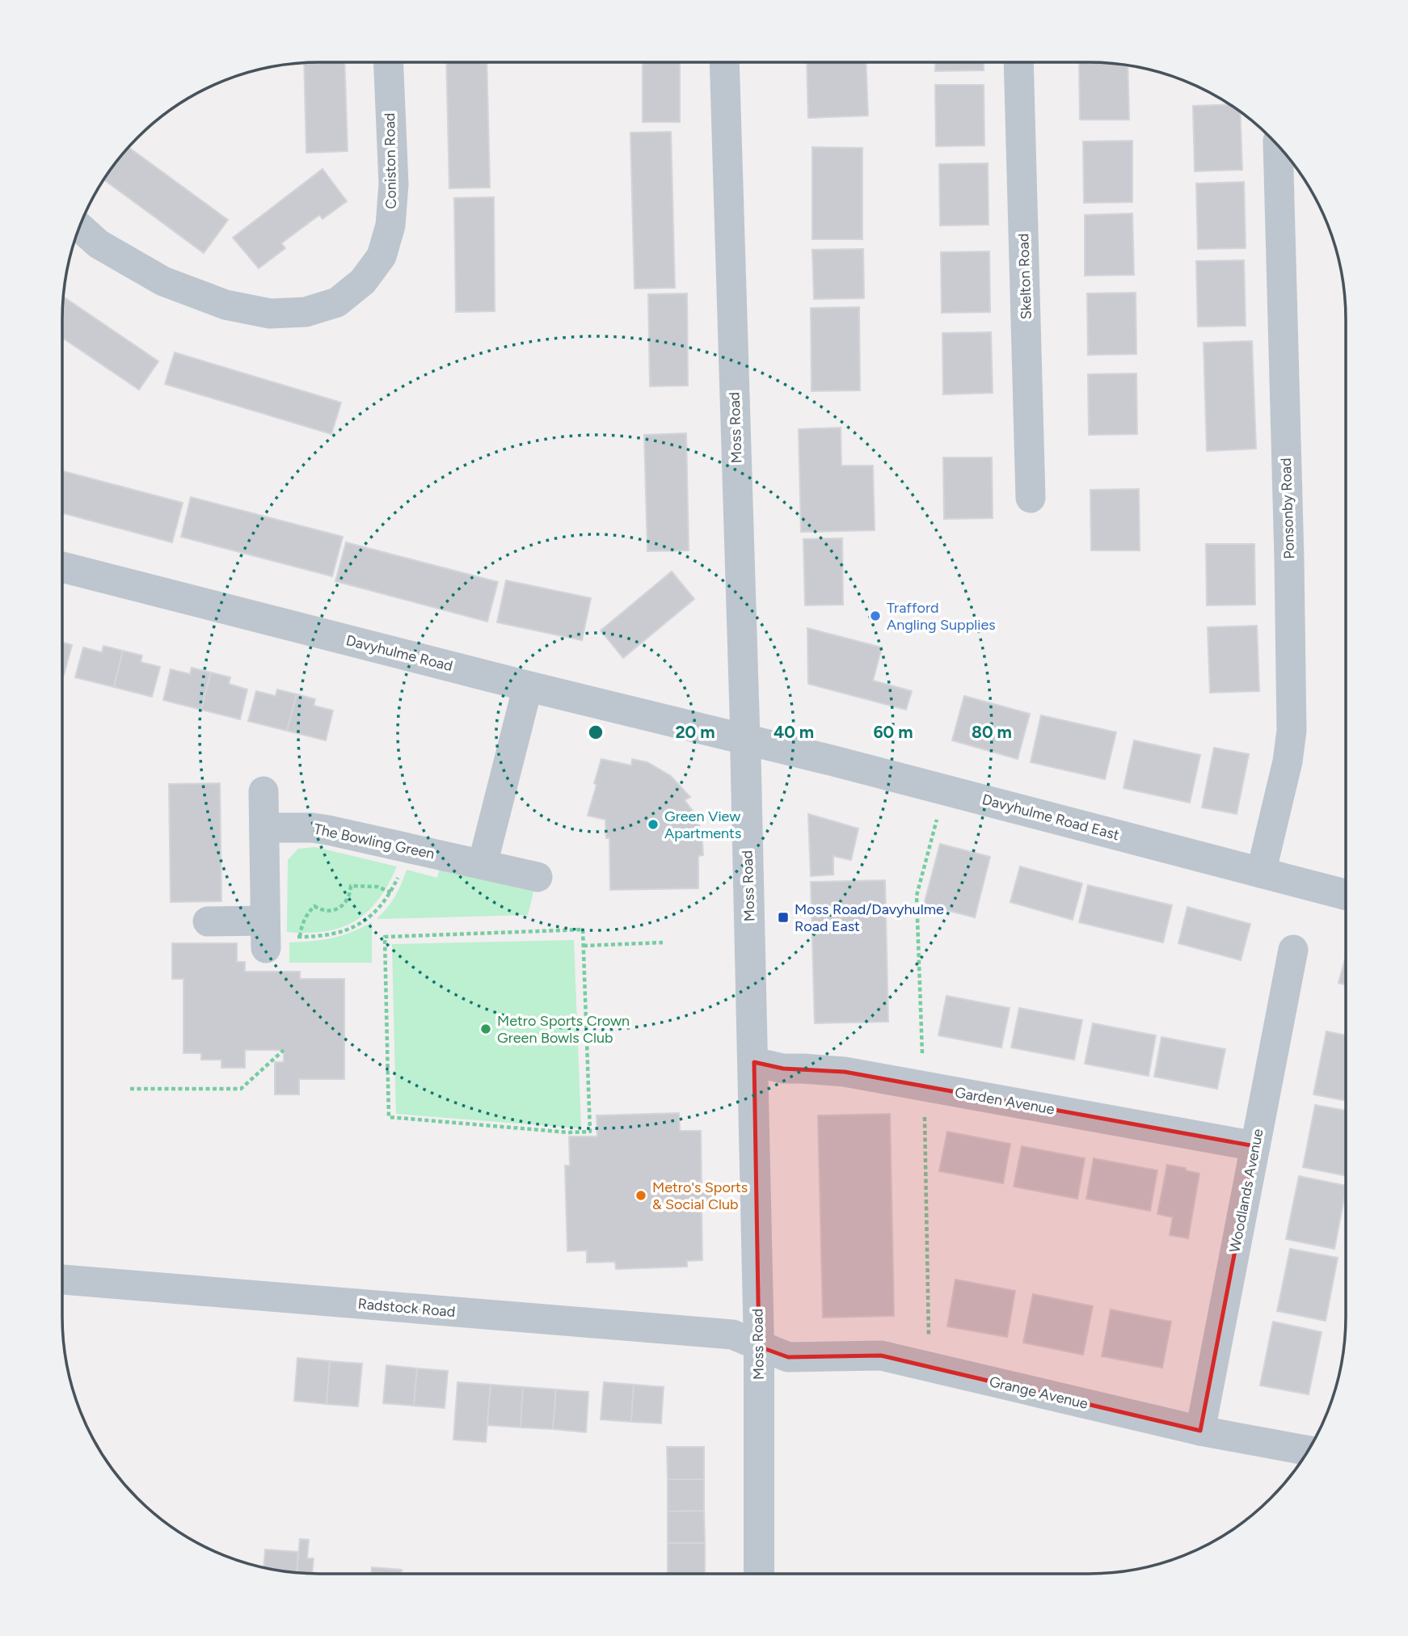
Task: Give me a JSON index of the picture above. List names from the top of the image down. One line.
{"streets":{"street":["Coniston Road","Skelton Road","Moss Road","Ponsonby Road","Davyhulme Road","Davyhulme Road East","The Bowling Green","Garden Avenue","Woodlands Avenue","Radstock Road","Grange Avenue"]},"crossings":[["Moss Road","Davyhulme Road"],["Moss Road","Davyhulme Road East"],["Moss Road","Garden Avenue"],["Moss Road","Radstock Road"],["Moss Road","Grange Avenue"],["Ponsonby Road","Davyhulme Road East"],["Davyhulme Road","Davyhulme Road East"],["Garden Avenue","Woodlands Avenue"],["Woodlands Avenue","Grange Avenue"],["Radstock Road","Grange Avenue"]],"places":{"other":["Trafford Angling Supplies","Green View Apartments","Metro Sports Crown Green Bowls Club","Metro's Sports & Social Club"],"transit":["Moss Road/Davyhulme Road East"]},"rings":["20 m","40 m","60 m","80 m"]}
